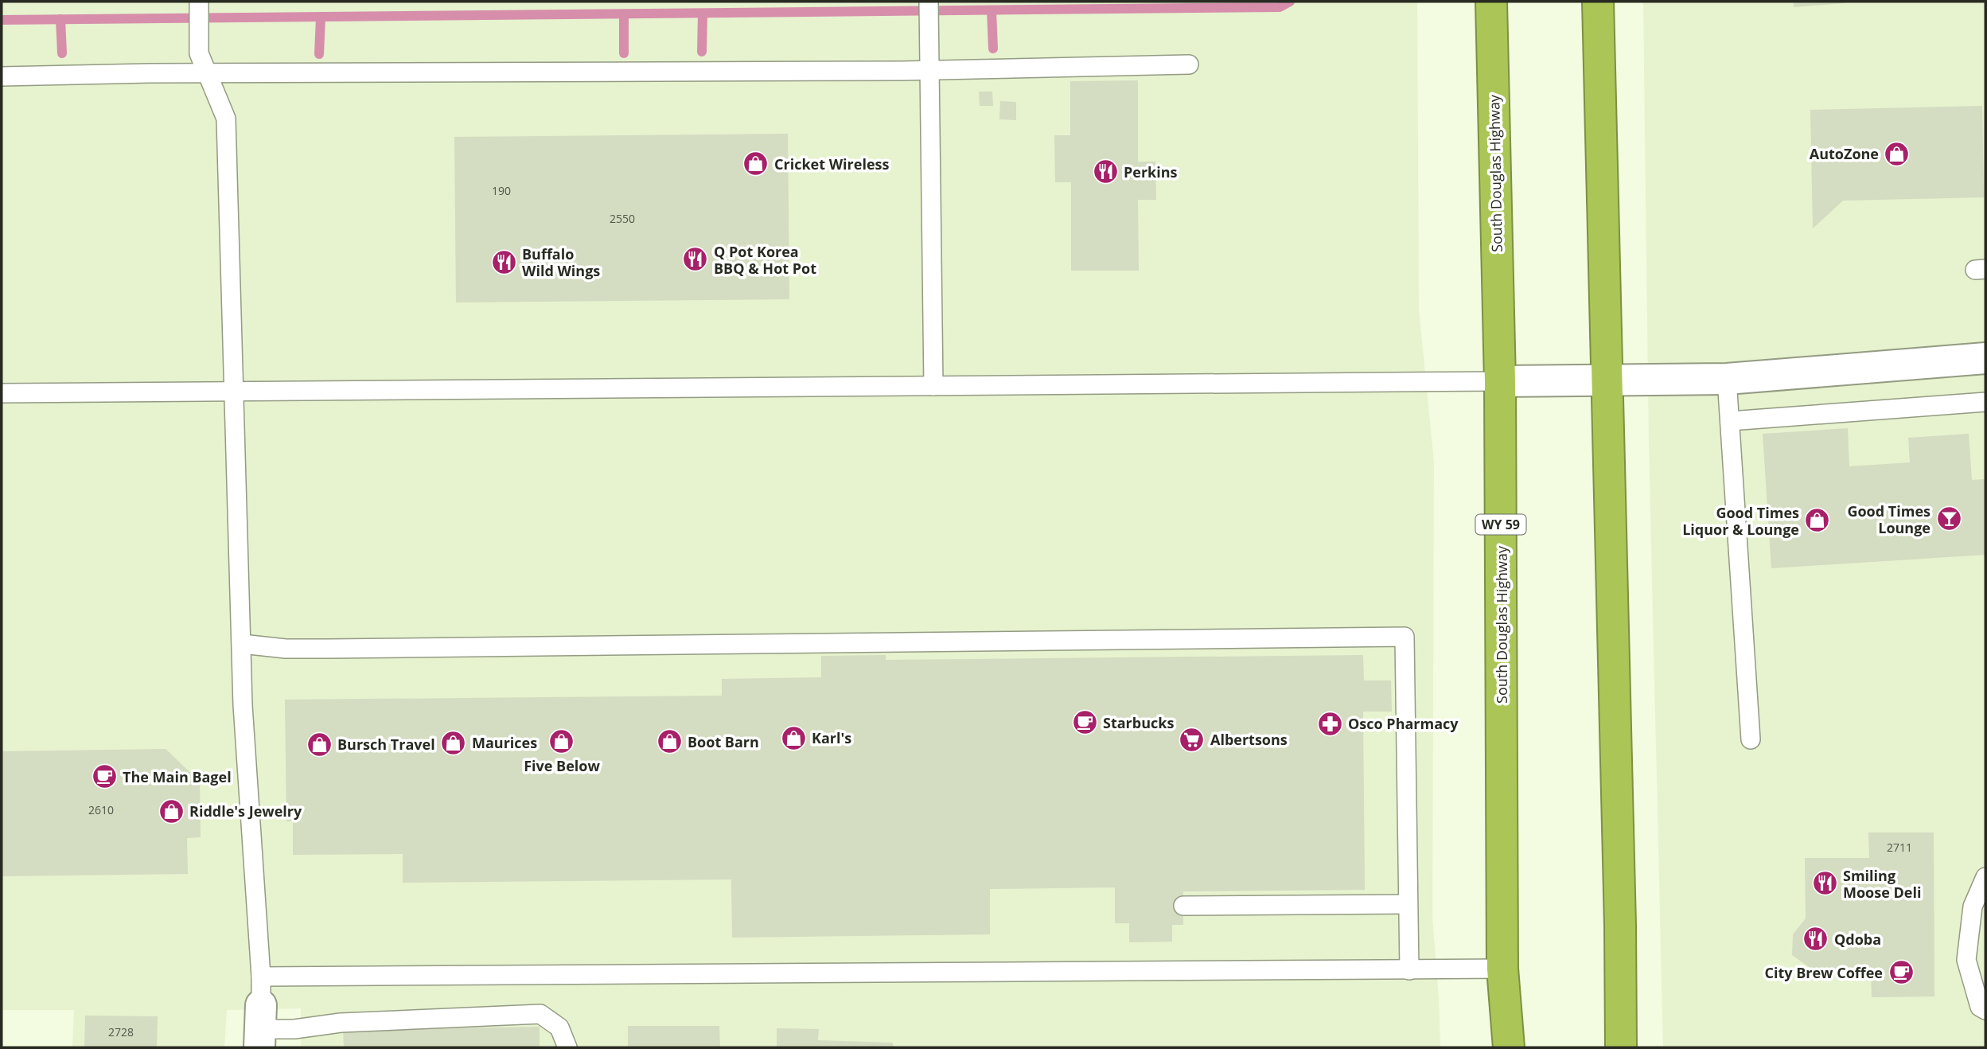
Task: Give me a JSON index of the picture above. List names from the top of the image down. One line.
{"streets":{"highway":["South Douglas Highway","WY 59"]},"places":{"shop":["AutoZone","Cricket Wireless","Good Times Liquor & Lounge","Karl's","Five Below","Boot Barn","Maurices","Bursch Travel","Riddle's Jewelry"],"restaurant":["Perkins","Q Pot Korea BBQ & Hot Pot","Buffalo Wild Wings","Smiling Moose Deli","Qdoba"],"bar":["Good Times Lounge"],"cafe":["Starbucks","The Main Bagel","City Brew Coffee"],"pharmacy":["Osco Pharmacy"],"supermarket":["Albertsons"]},"house_numbers":["190","2550","2610","2711","2728"]}
